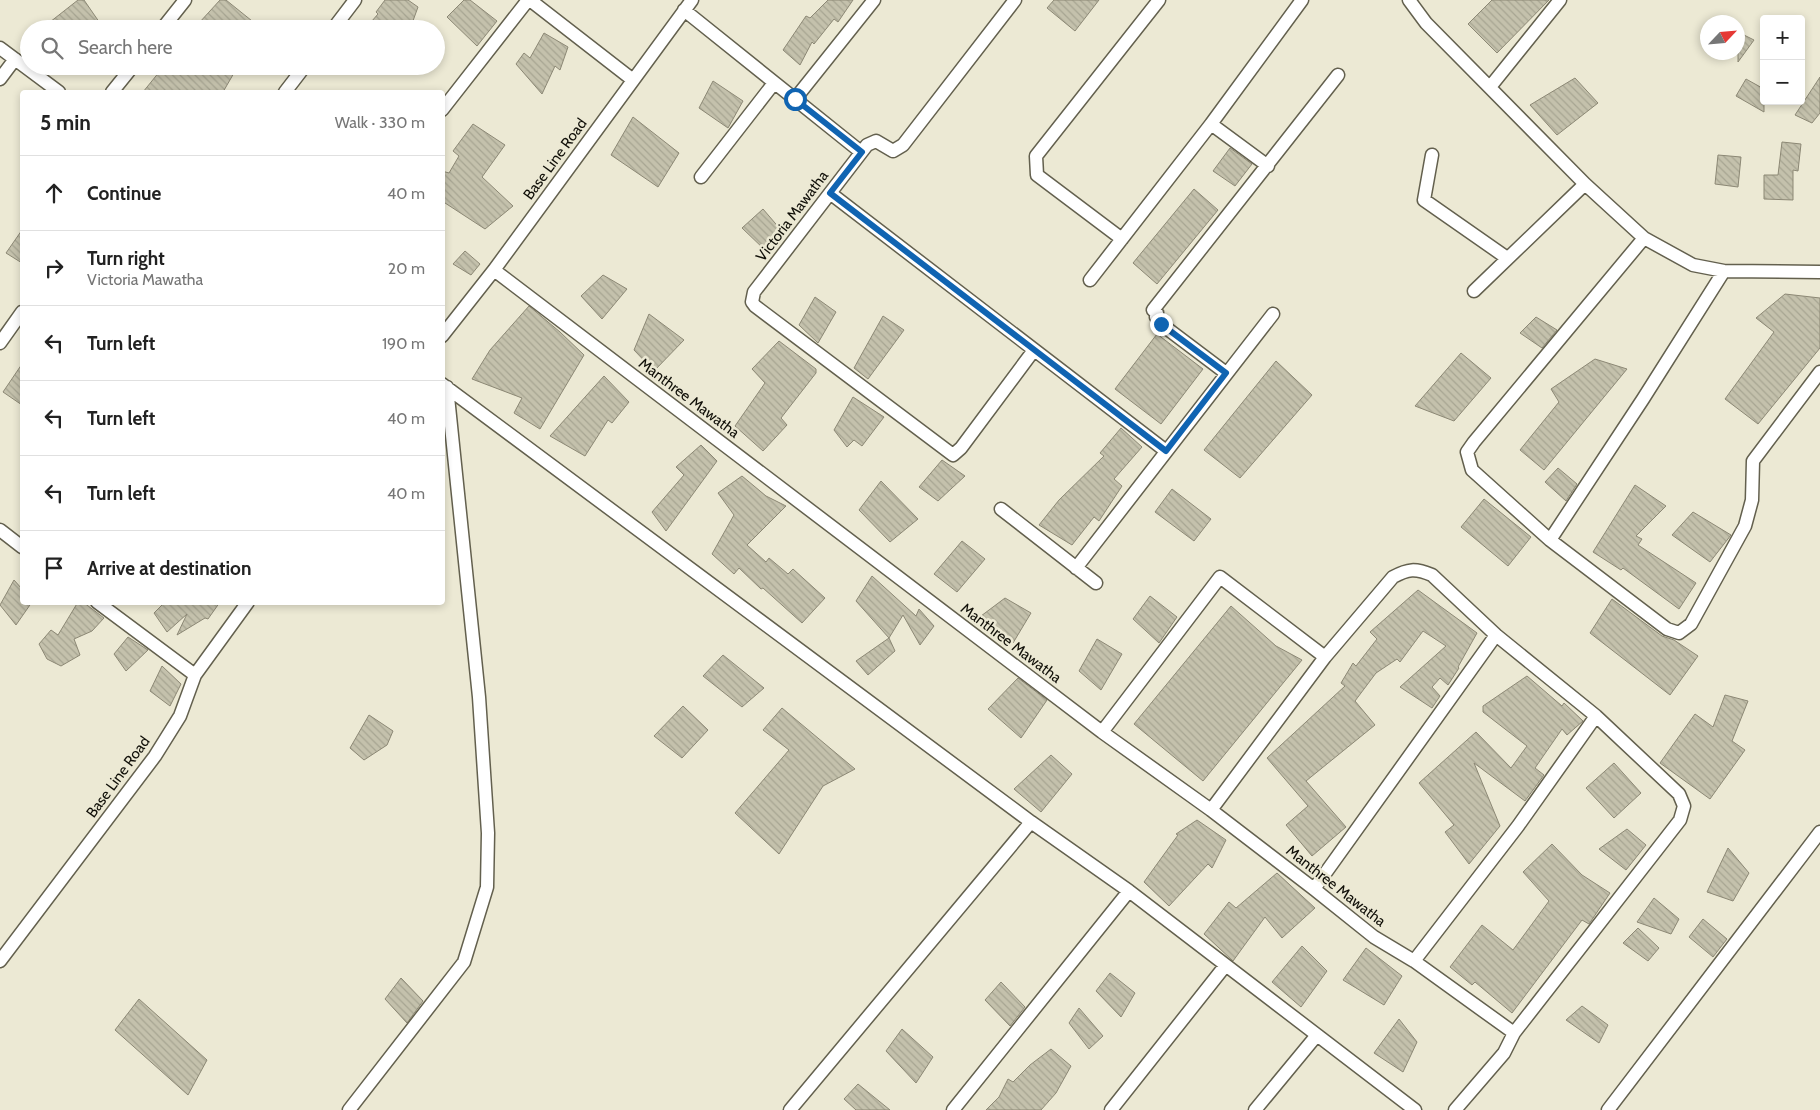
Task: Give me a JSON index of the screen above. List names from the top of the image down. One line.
{"streets":{"street":["Base Line Road","Victoria Mawatha","Manthree Mawatha"]},"crossings":[["Base Line Road","Manthree Mawatha"]],"north":"top right","page":{"map_buttons":["+","−"],"search":"Search here","heading":["5 min","Walk · 330 m"],"list":[["Continue","40 m"],["Turn right","Victoria Mawatha","20 m"],["Turn left","190 m"],["Turn left","40 m"],["Turn left","40 m"],"Arrive at destination"]}}
